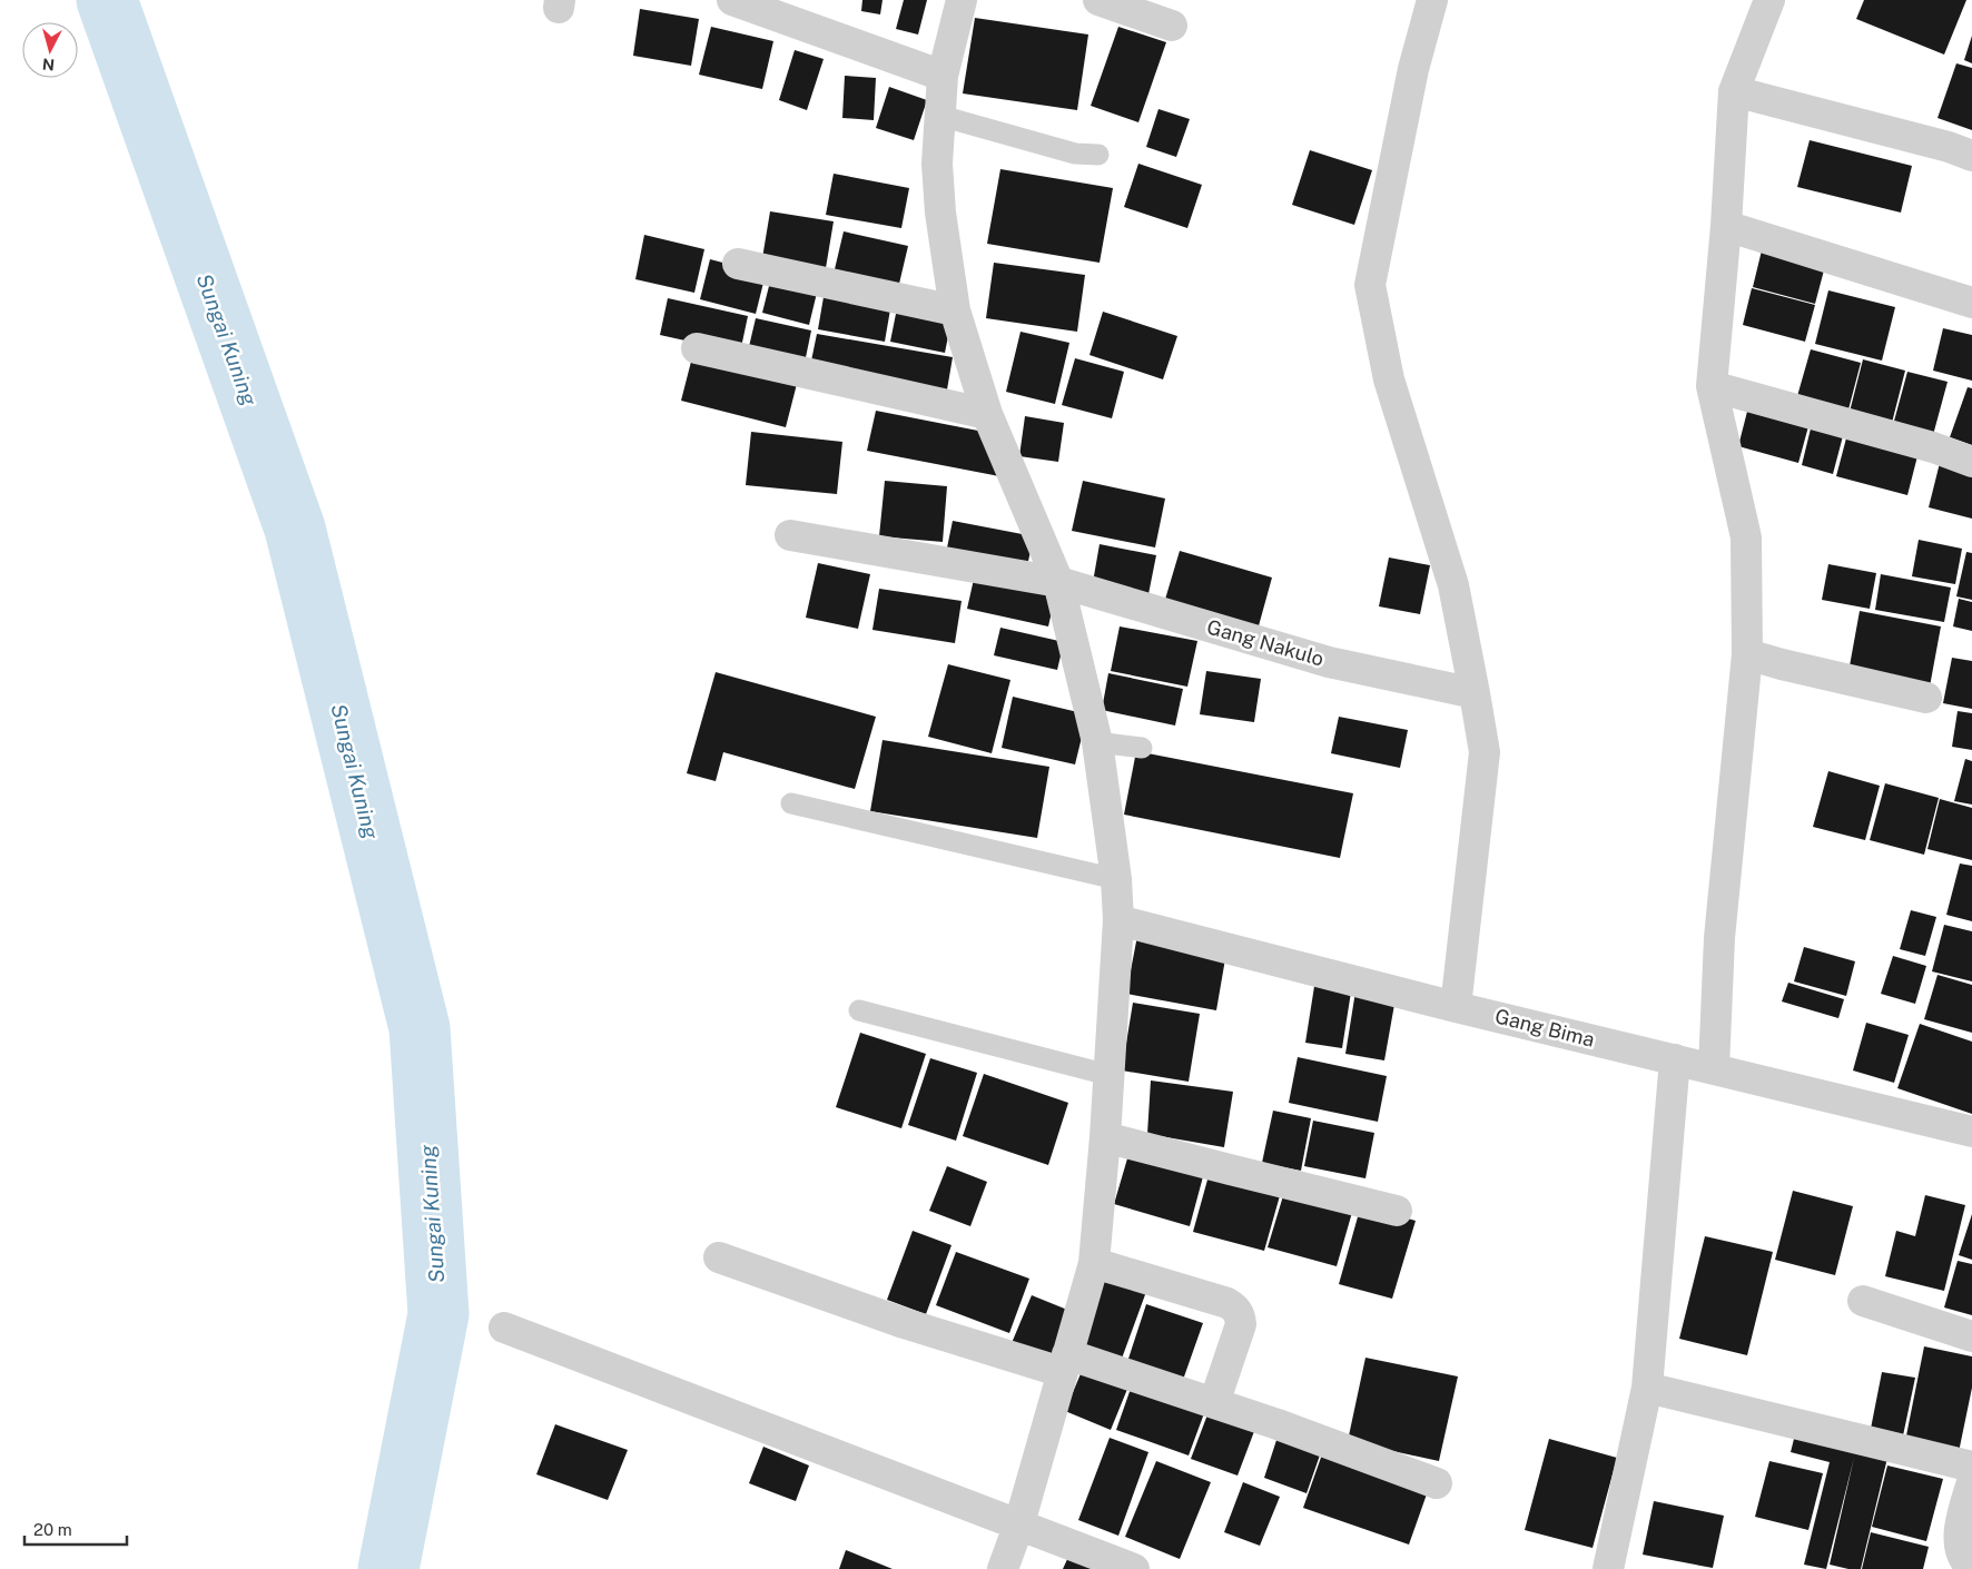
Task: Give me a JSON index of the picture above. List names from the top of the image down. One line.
{"streets":{"street":["Gang Nakulo","Gang Bima"]},"water":["Sungai Kuning"],"scale_bar":"20 m","north":"bottom"}
